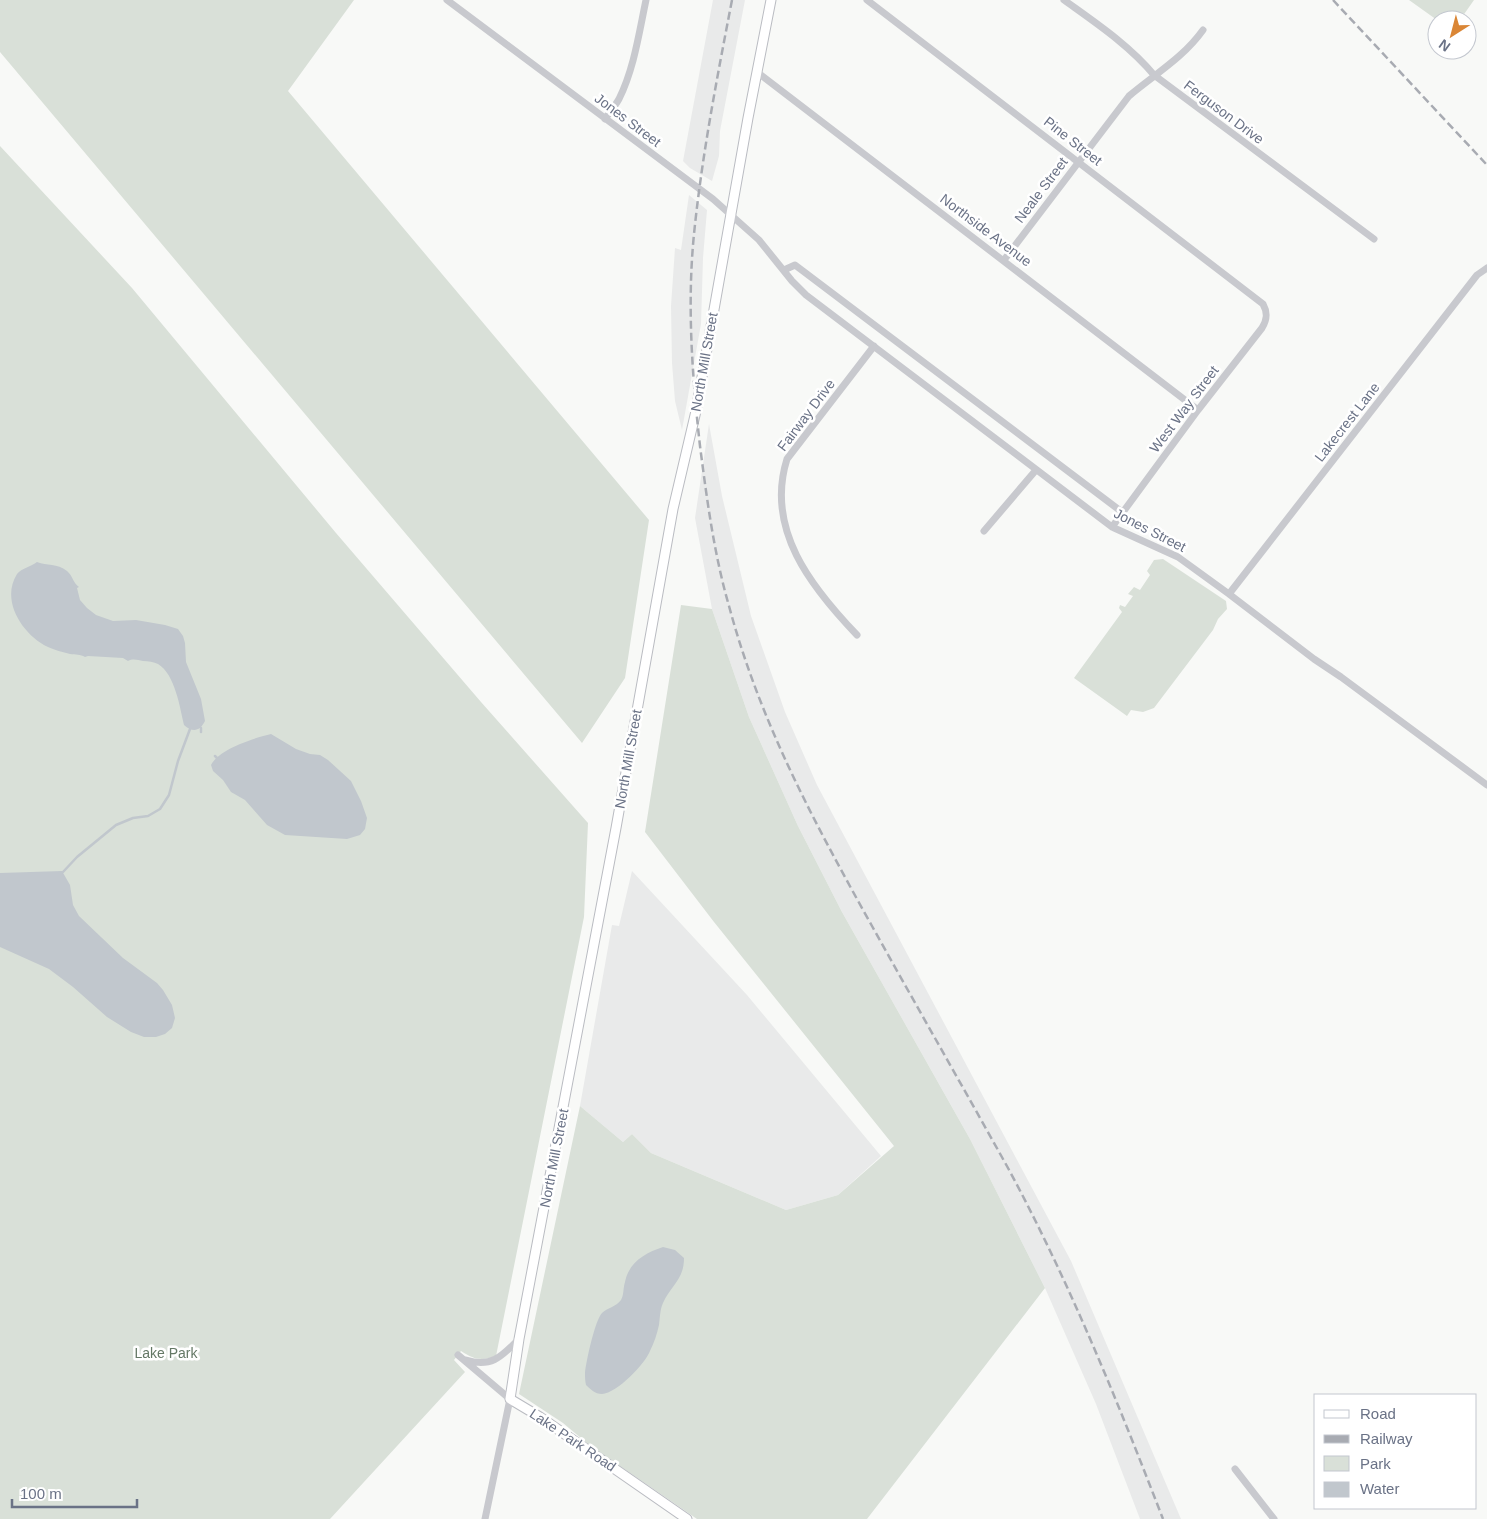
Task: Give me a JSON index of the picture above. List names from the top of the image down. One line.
{"streets":{"main road":["North Mill Street","Lake Park Road"],"street":["Ferguson Drive","Jones Street","Pine Street","Neale Street","Northside Avenue","West Way Street","Fairway Drive","Lakecrest Lane"]},"crossings":[["Ferguson Drive","Neale Street"],["Jones Street","North Mill Street"],["Jones Street","West Way Street"],["Jones Street","Fairway Drive"],["Jones Street","Lakecrest Lane"],["Pine Street","Neale Street"],["Pine Street","West Way Street"],["Neale Street","Northside Avenue"],["Northside Avenue","North Mill Street"],["Northside Avenue","West Way Street"],["North Mill Street","Lake Park Road"]],"parks":["Lake Park"],"legend":["Road","Railway","Park","Water"],"scale_bar":"100 m","north":"bottom left"}
